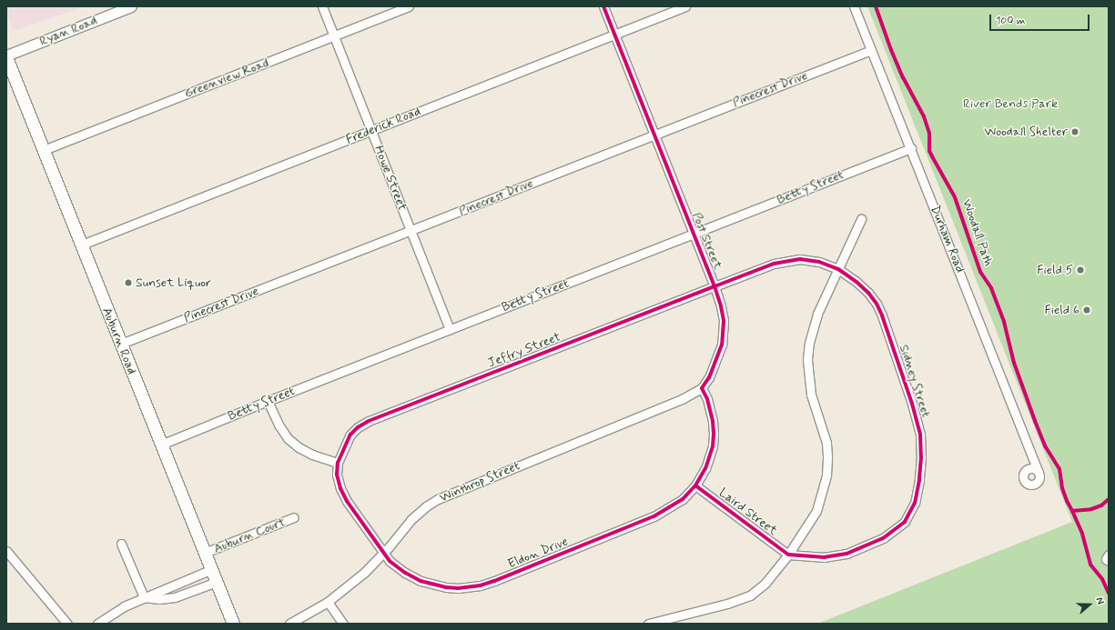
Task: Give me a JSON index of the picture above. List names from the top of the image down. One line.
{"streets":{"main road":["Auburn Road"],"street":["Ryan Road","Greenview Road","Pinecrest Drive","Frederick Road","Howe Street","Betty Street","Durham Road","Post Street","Jeffry Street","Sidney Street","Winthrop Street","Laird Street","Auburn Court","Eldon Drive"],"cycle path":["Woodall Path"]},"crossings":[["Ryan Road","Auburn Road"],["Greenview Road","Howe Street"],["Greenview Road","Auburn Road"],["Pinecrest Drive","Howe Street"],["Pinecrest Drive","Durham Road"],["Pinecrest Drive","Post Street"],["Pinecrest Drive","Auburn Road"],["Frederick Road","Howe Street"],["Frederick Road","Post Street"],["Frederick Road","Auburn Road"],["Howe Street","Betty Street"],["Betty Street","Durham Road"],["Betty Street","Post Street"],["Betty Street","Auburn Road"],["Post Street","Jeffry Street"],["Post Street","Winthrop Street"],["Auburn Road","Auburn Court"],["Jeffry Street","Sidney Street"],["Jeffry Street","Winthrop Street"],["Jeffry Street","Eldon Drive"],["Sidney Street","Laird Street"],["Winthrop Street","Eldon Drive"],["Laird Street","Eldon Drive"]],"parks":["River Bends Park"],"places":["Woodall Shelter","Field 5","Sunset Liquor","Field 6"],"scale_bar":"100 m","north":"right"}
